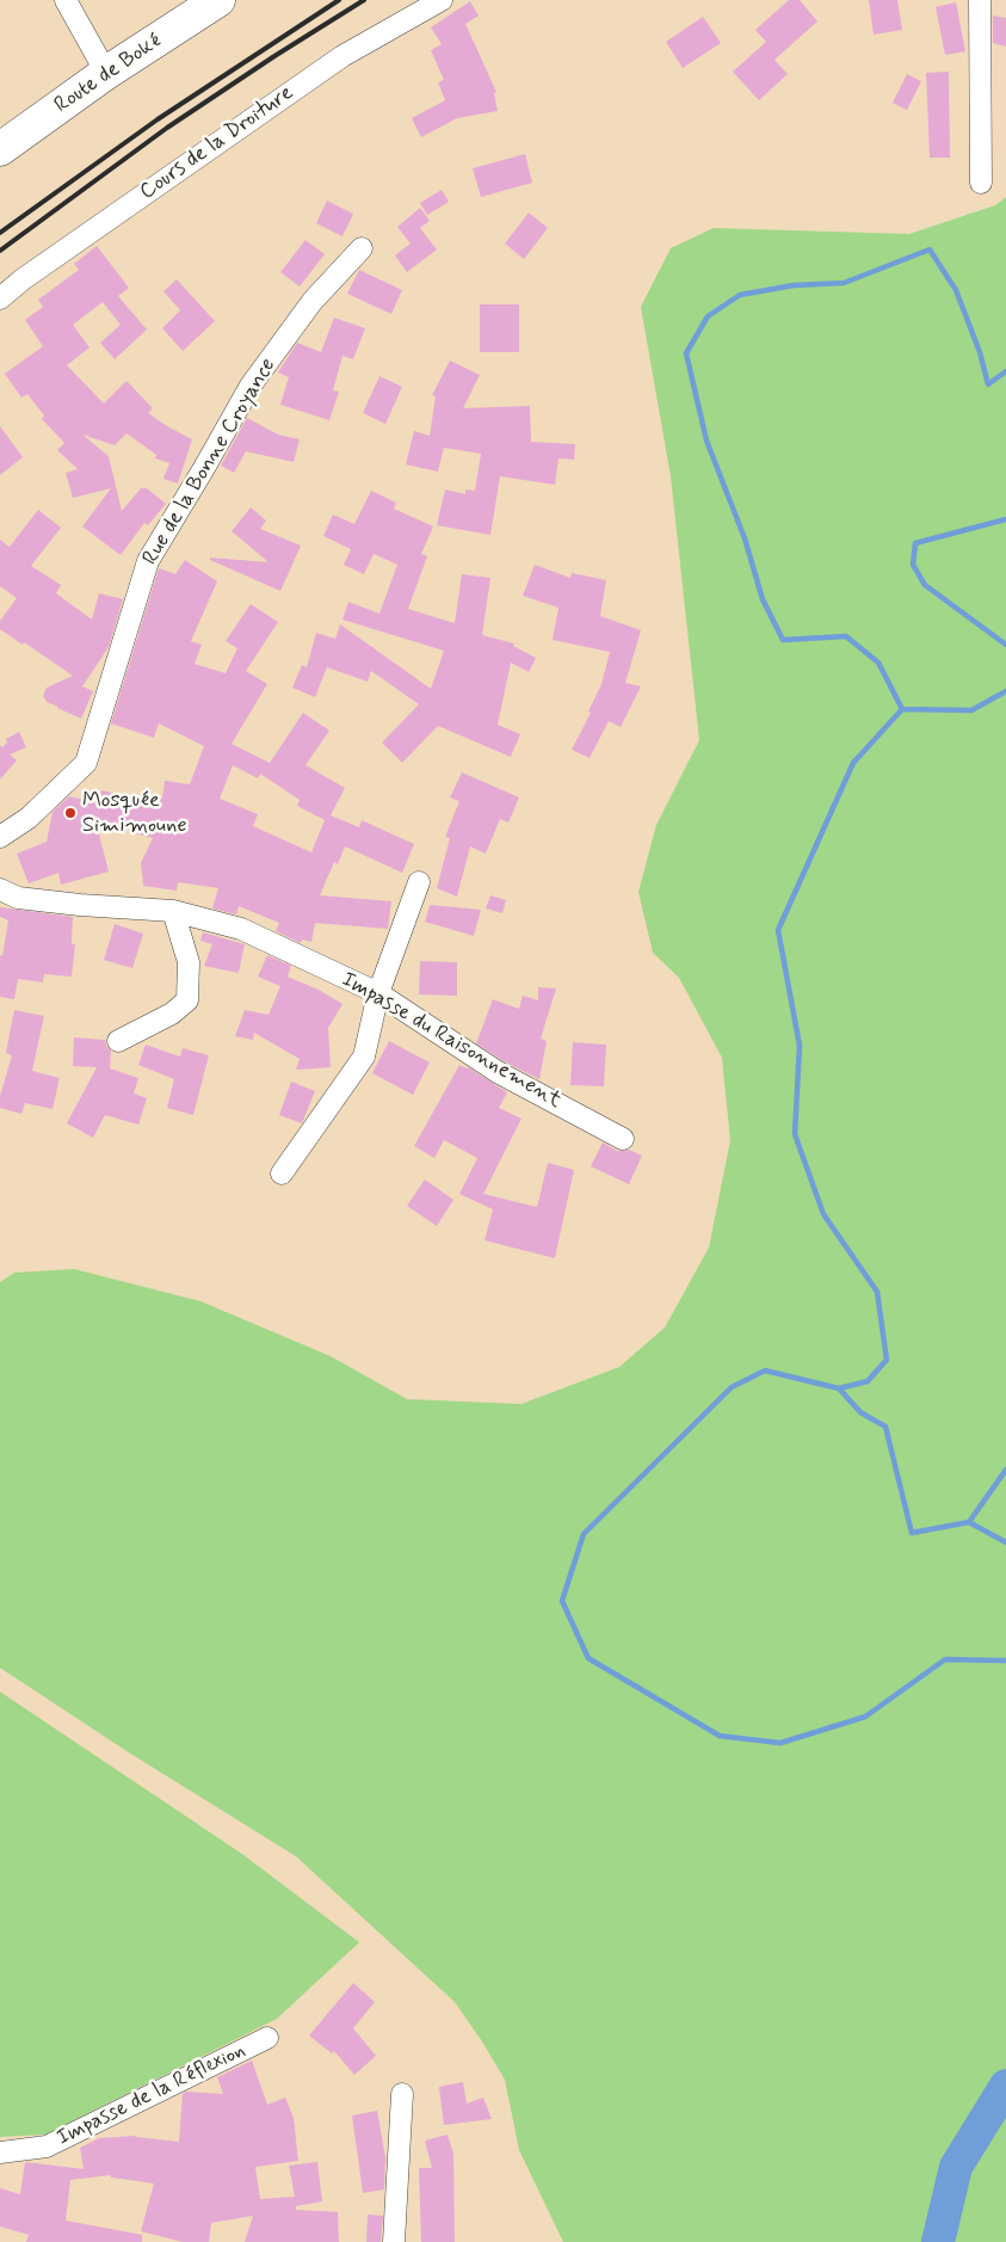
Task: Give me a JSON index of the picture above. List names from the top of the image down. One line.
{"streets":{"main road":["Route de Boké"],"street":["Cours de la Droiture","Rue de la Bonne Croyance","Impasse du Raisonnement","Impasse de la Réflexion"]},"places":["Mosquée Simimoune"]}
